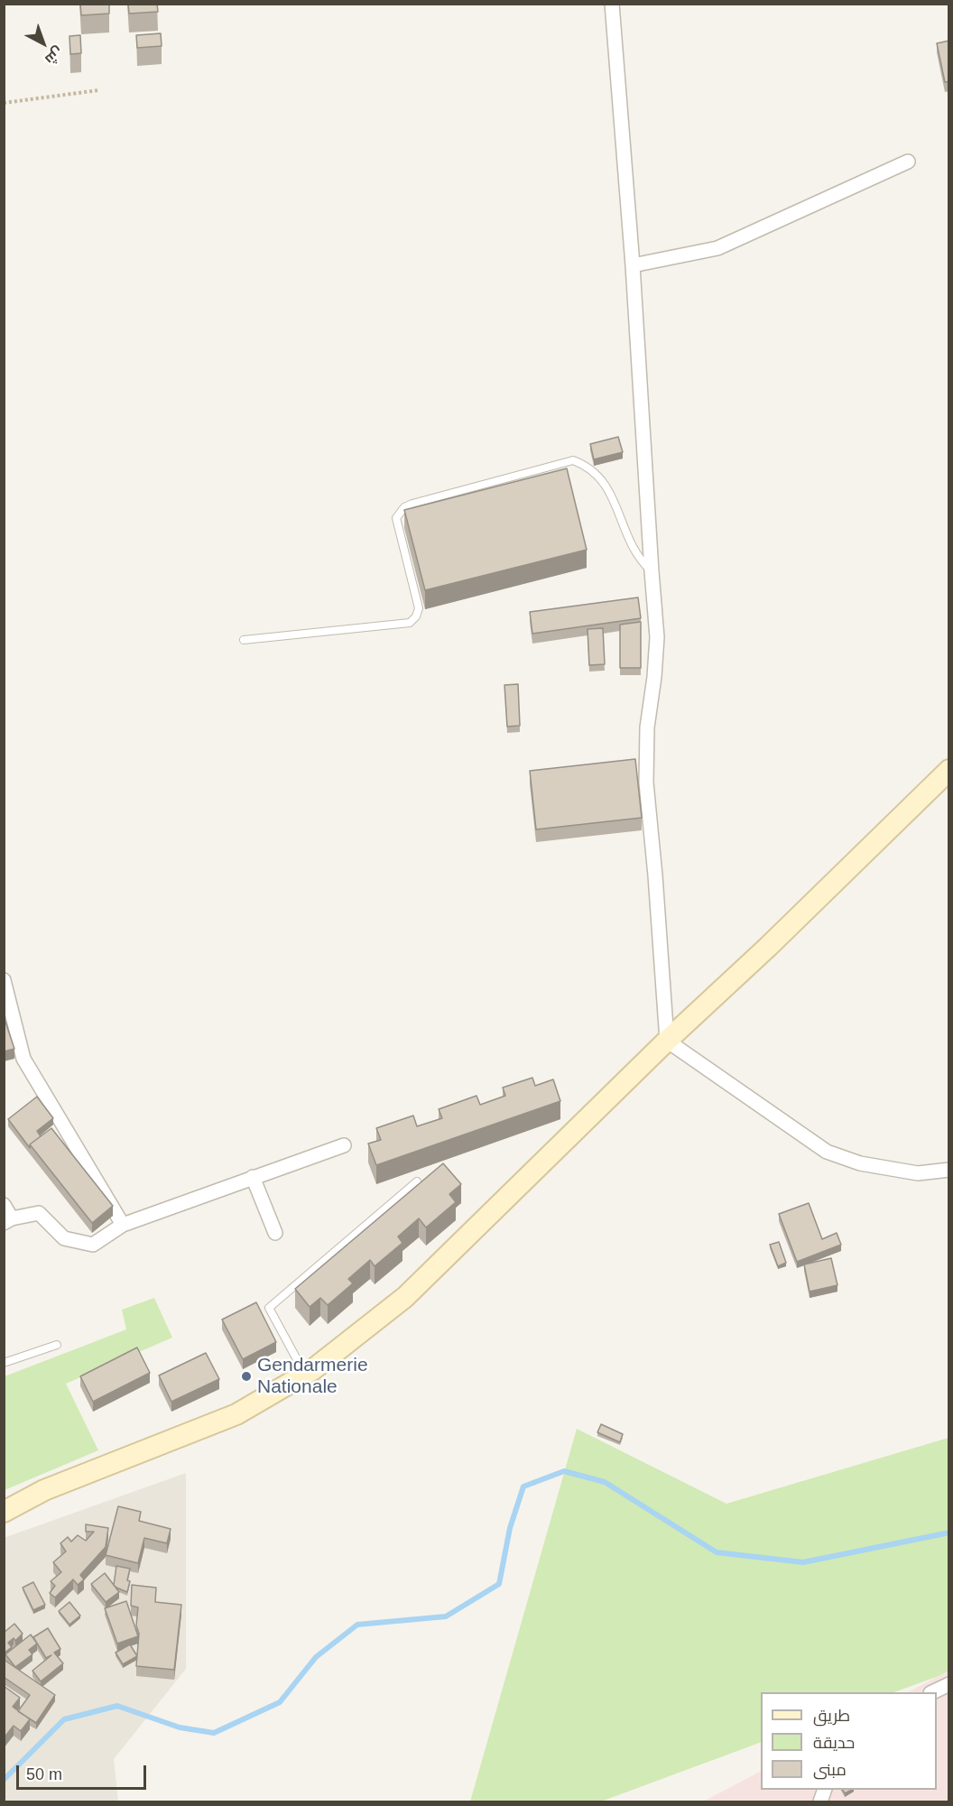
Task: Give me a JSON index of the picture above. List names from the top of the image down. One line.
{"places":["Gendarmerie Nationale"],"legend":["طريق","حديقة","مبنى"],"scale_bar":"50 m","north":"bottom right"}
